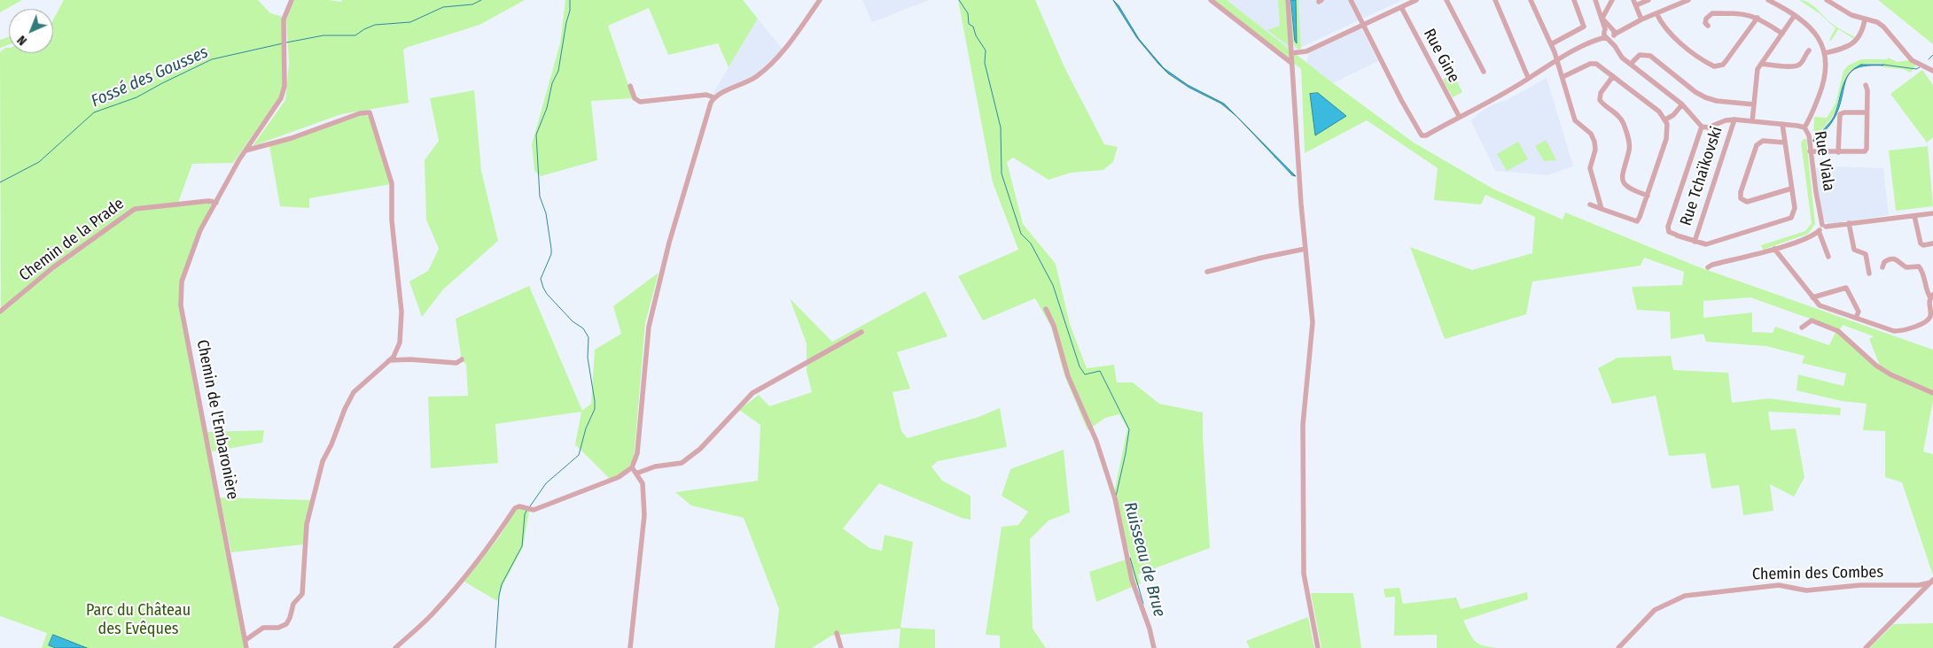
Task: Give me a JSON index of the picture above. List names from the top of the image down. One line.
{"streets":{"street":["Rue Gine","Rue Viala","Rue Tchaïkovski","Chemin de la Prade","Chemin de l'Embaronière","Chemin des Combes"]},"crossings":[["Chemin de la Prade","Chemin de l'Embaronière"]],"water":["Fossé des Gousses","Ruisseau de Brue"],"parks":["Parc du Château des Evêques"],"north":"bottom left"}
